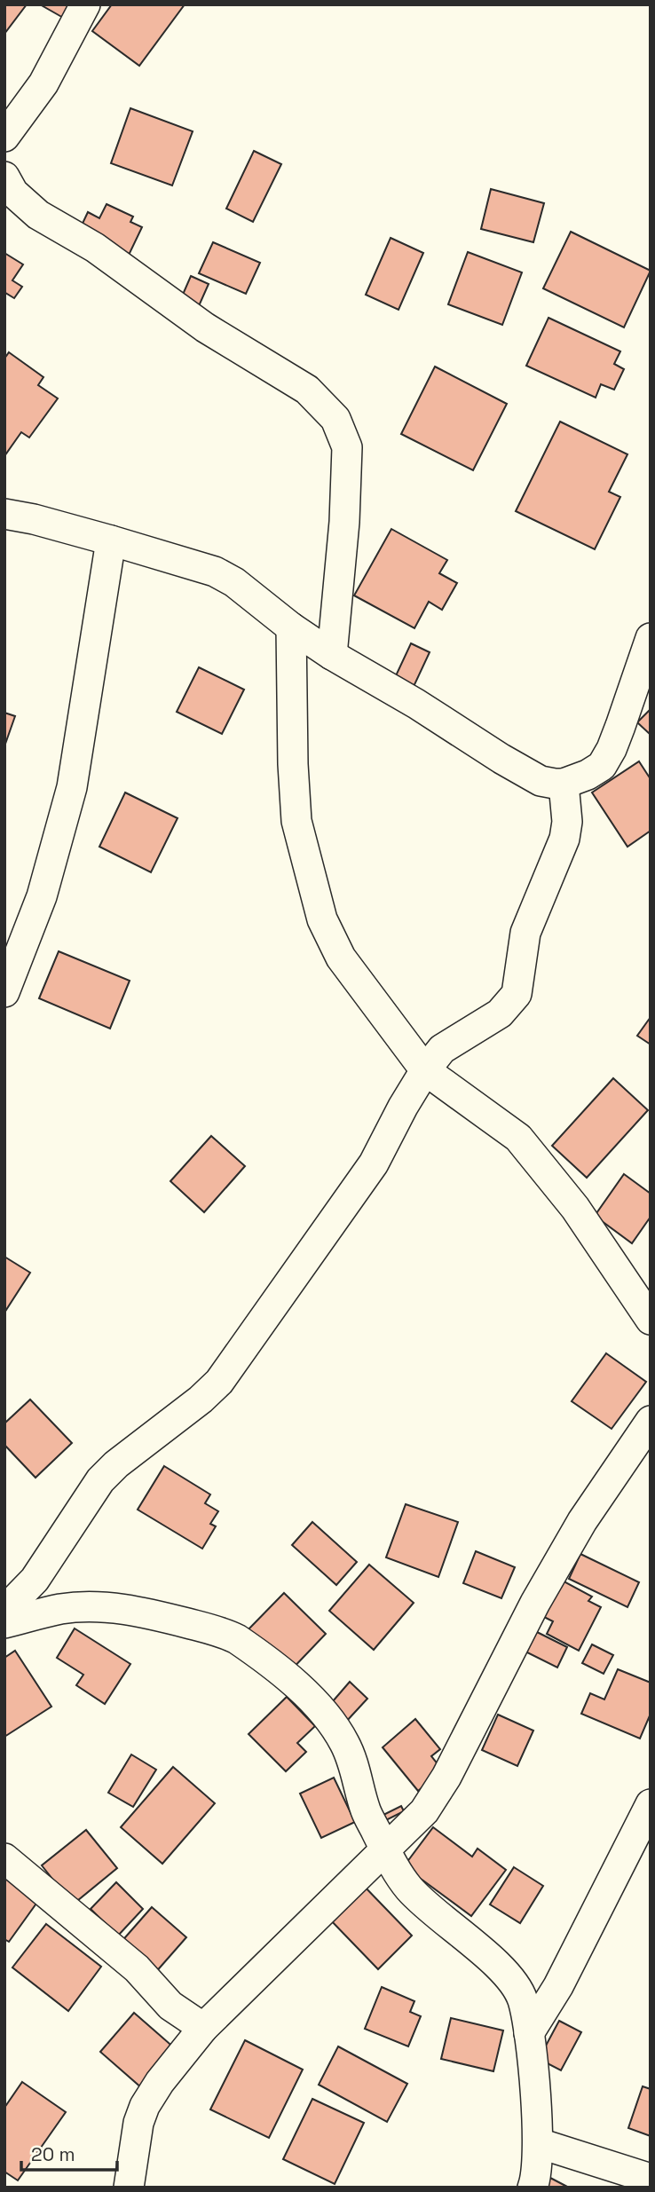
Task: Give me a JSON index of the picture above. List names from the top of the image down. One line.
{"scale_bar":"20 m"}
